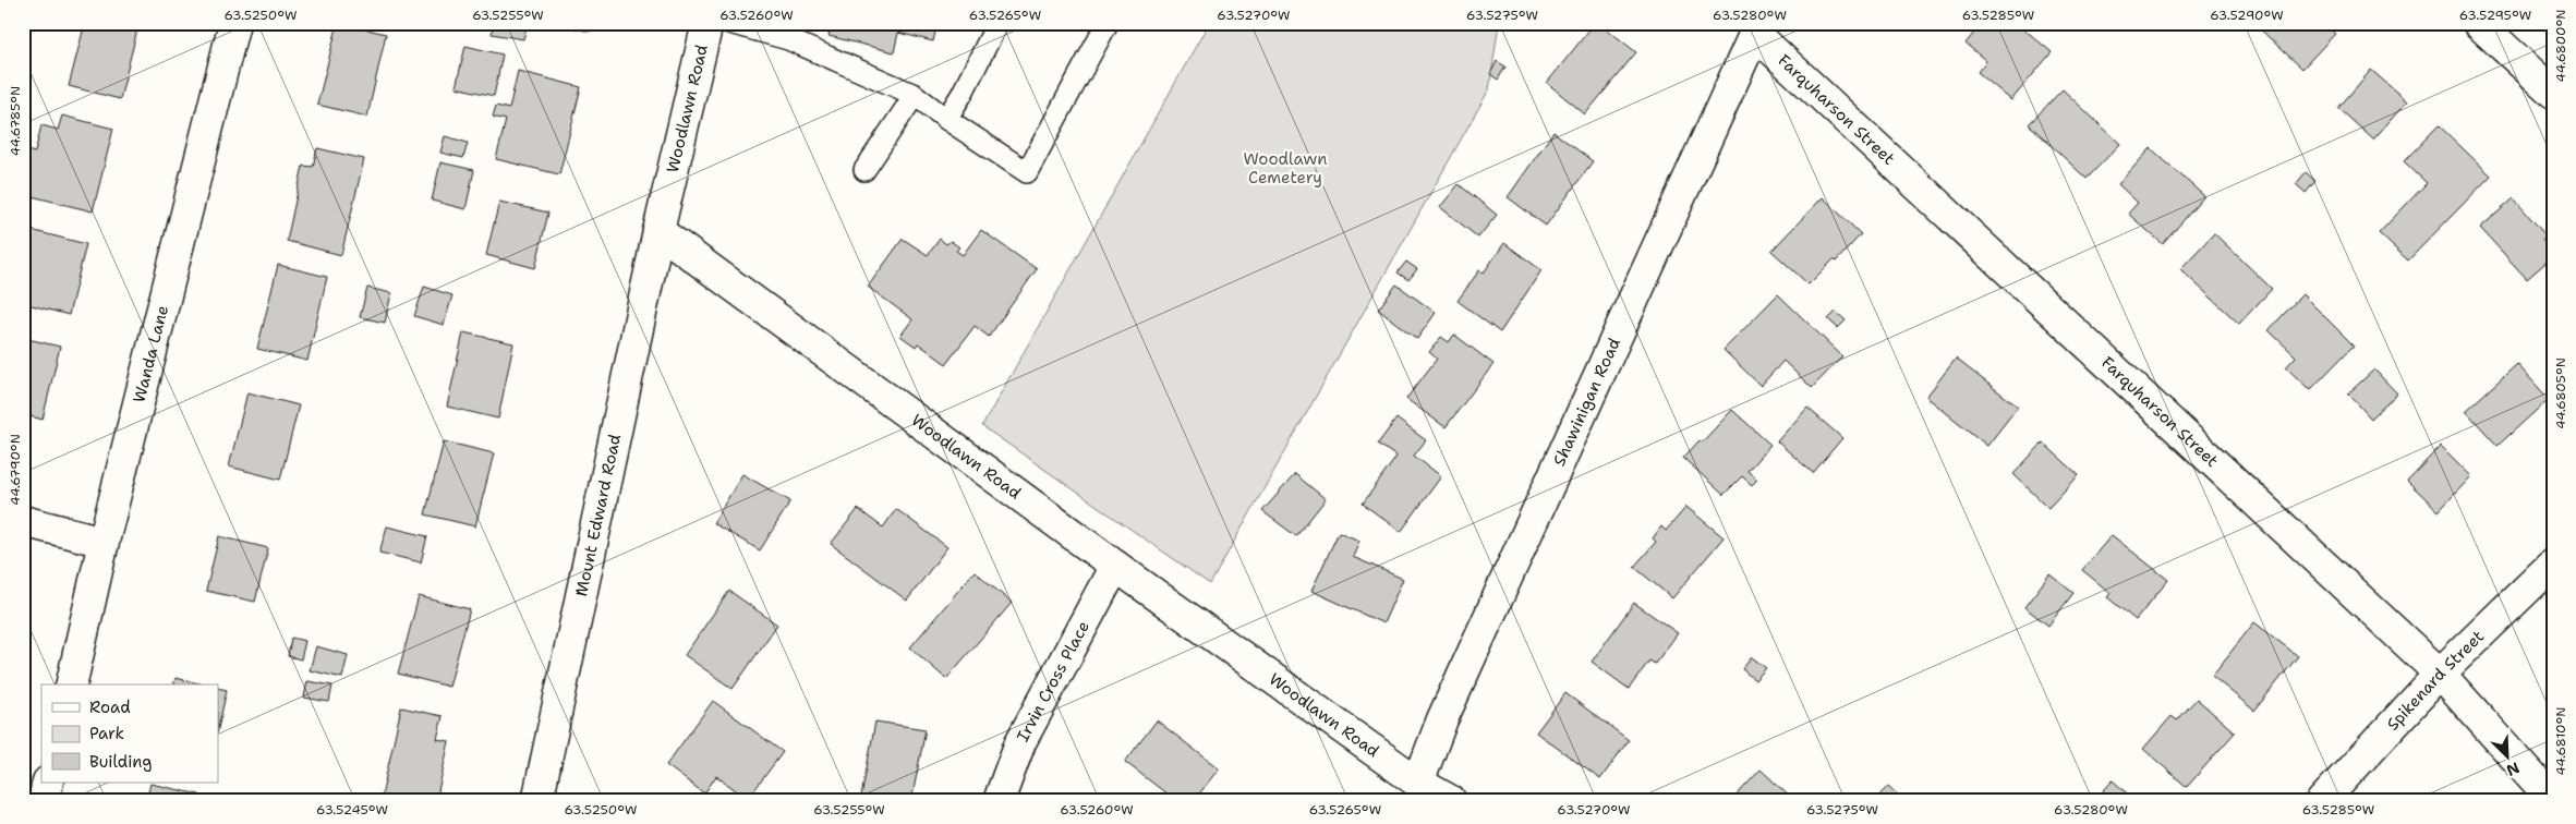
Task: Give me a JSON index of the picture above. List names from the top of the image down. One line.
{"streets":{"street":["Woodlawn Road","Farquharson Street","Wanda Lane","Shawinigan Road","Mount Edward Road","Spikenard Street","Irvin Cross Place"]},"crossings":[["Woodlawn Road","Shawinigan Road"],["Woodlawn Road","Mount Edward Road"],["Woodlawn Road","Irvin Cross Place"],["Farquharson Street","Shawinigan Road"],["Farquharson Street","Spikenard Street"]],"parks":["Woodlawn Cemetery"],"legend":["Road","Park","Building"],"north":"bottom right","coordinates":["63.5250°W","63.5255°W","63.5260°W","63.5265°W","63.5270°W","63.5275°W","63.5280°W","63.5285°W","63.5290°W","63.5295°W","44.6800°N","44.6785°N","44.6805°N","44.6790°N","44.6810°N","63.5245°W"]}
